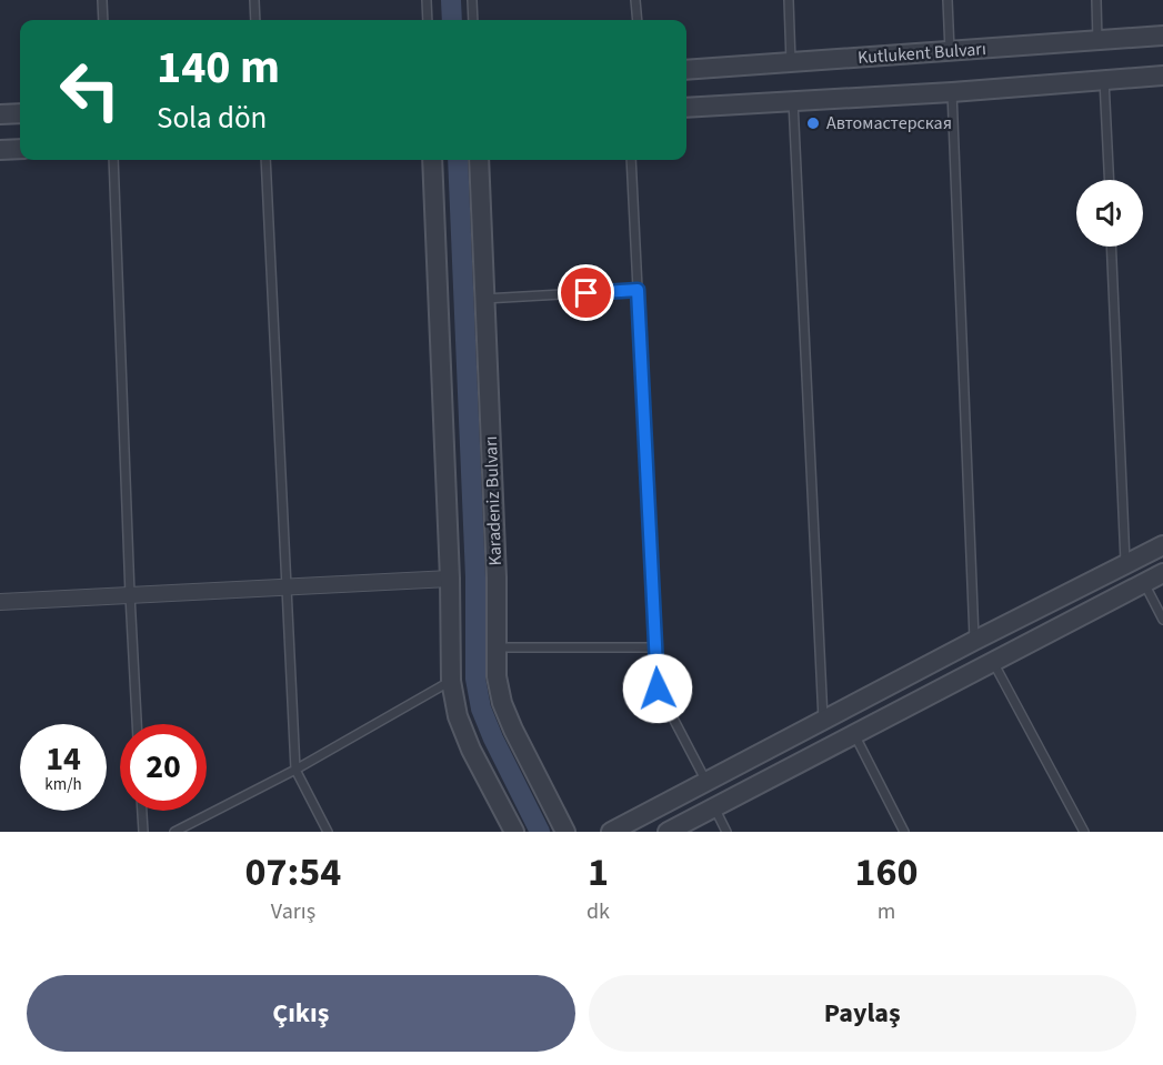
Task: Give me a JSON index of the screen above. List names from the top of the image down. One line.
{"streets":{"street":["Kutlukent Bulvarı","Karadeniz Bulvarı"]},"places":["Автомастерская"],"page":{"turn":["140 m","Sola dön"],"speed":"14 km/h","limit":"20","eta":["07:54","Varış","1","dk","160","m"],"buttons":["Çıkış","Paylaş"]}}
